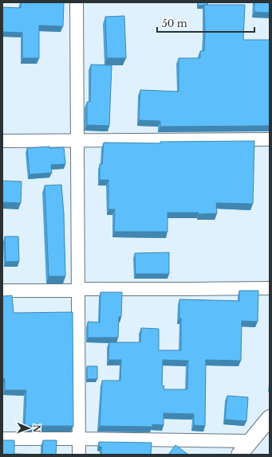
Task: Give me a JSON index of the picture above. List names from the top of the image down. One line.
{"scale_bar":"50 m","north":"right"}
